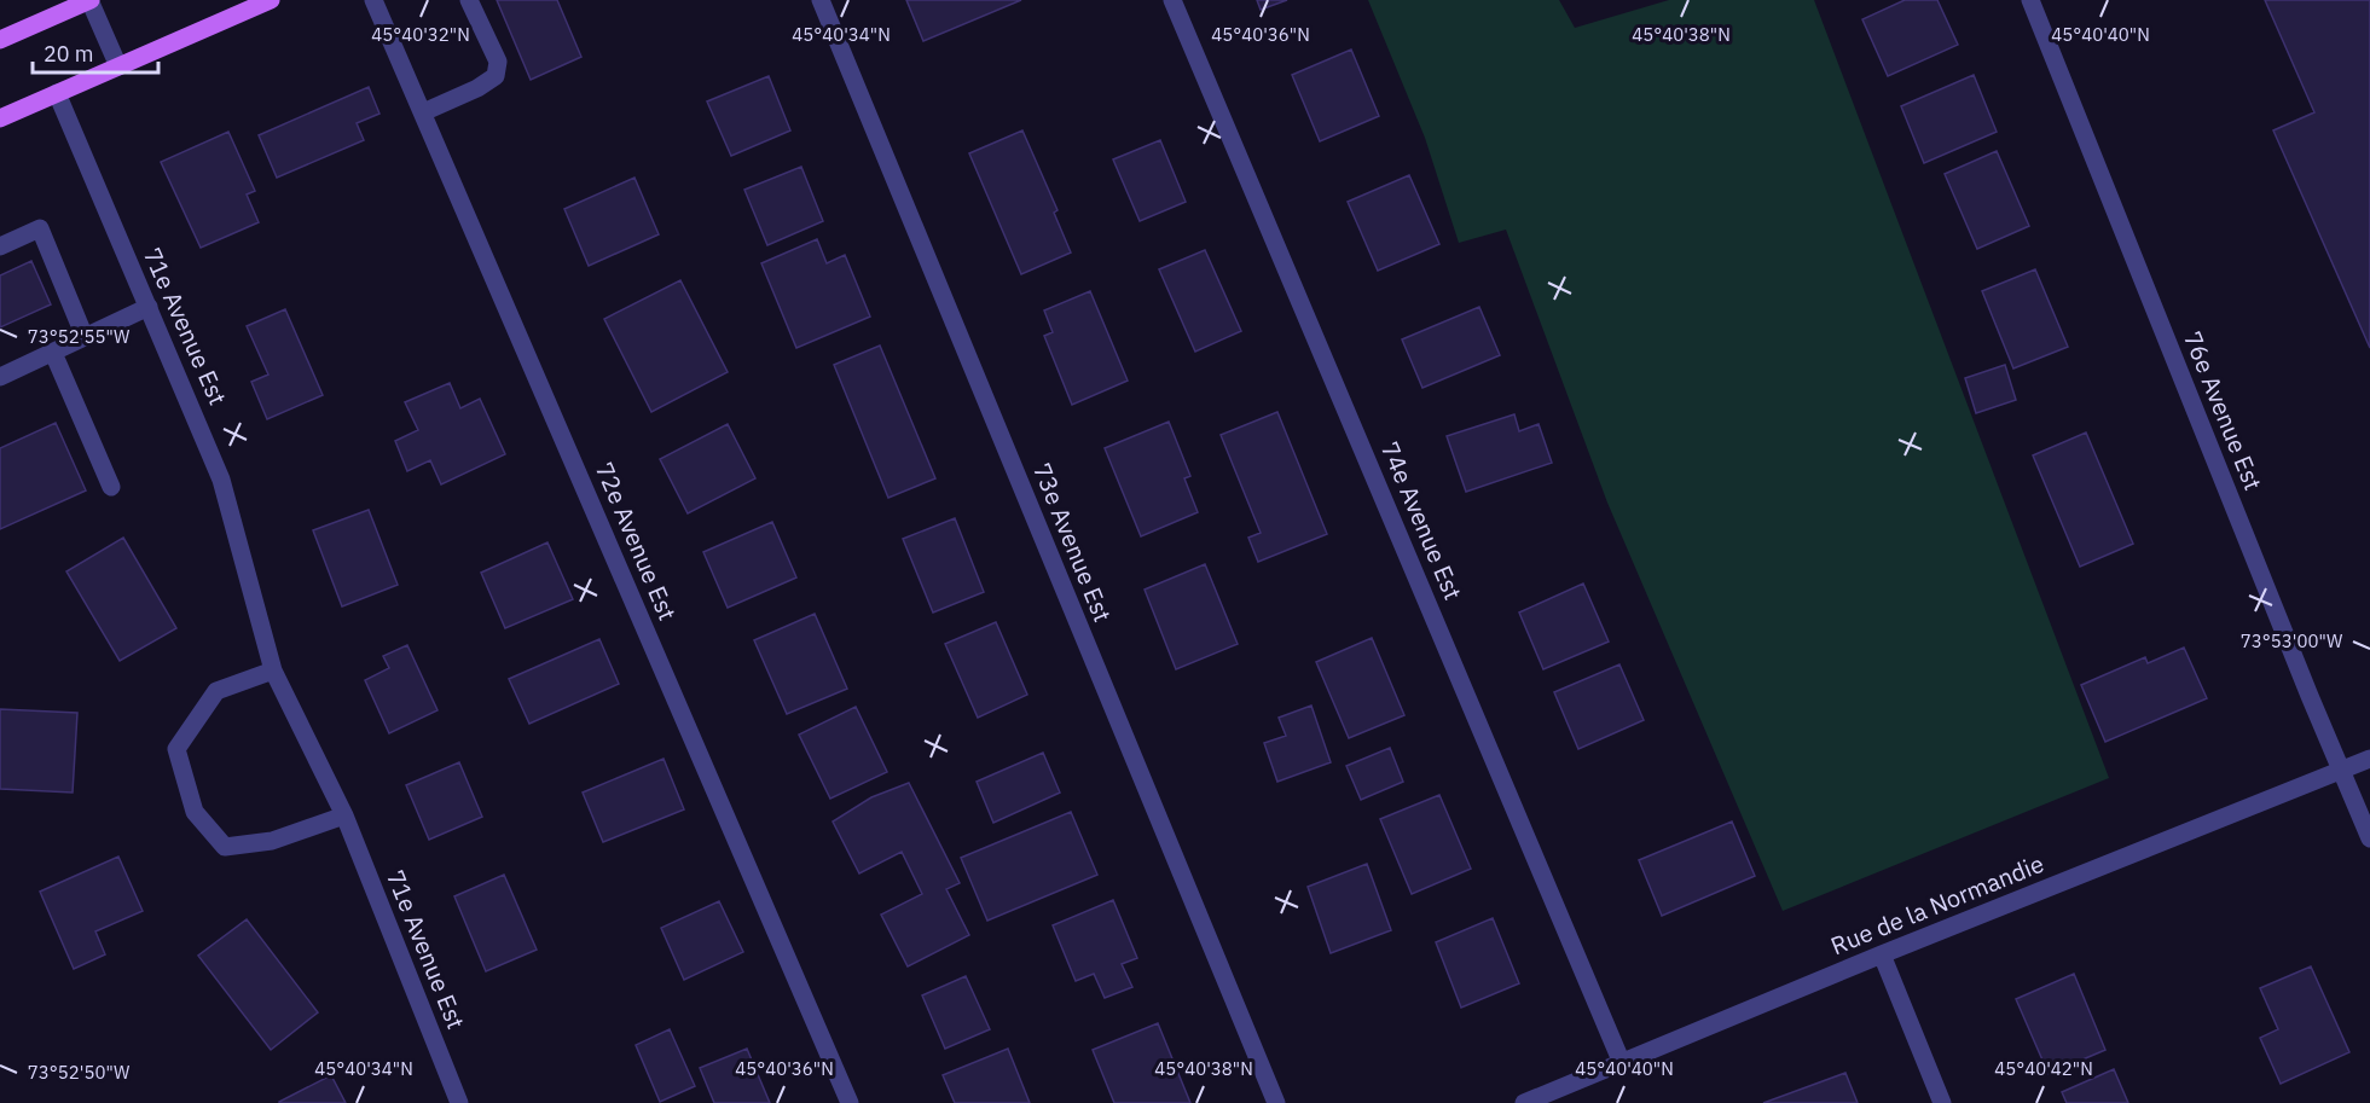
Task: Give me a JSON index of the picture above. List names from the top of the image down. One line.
{"streets":{"street":["71e Avenue Est","76e Avenue Est","74e Avenue Est","72e Avenue Est","73e Avenue Est","Rue de la Normandie"]},"crossings":[["76e Avenue Est","Rue de la Normandie"],["74e Avenue Est","Rue de la Normandie"]],"scale_bar":"20 m","coordinates":["45°40'32\"N","45°40'34\"N","45°40'36\"N","45°40'38\"N","45°40'40\"N","73°52'55\"W","73°53'00\"W","45°40'42\"N","73°52'50\"W"]}
